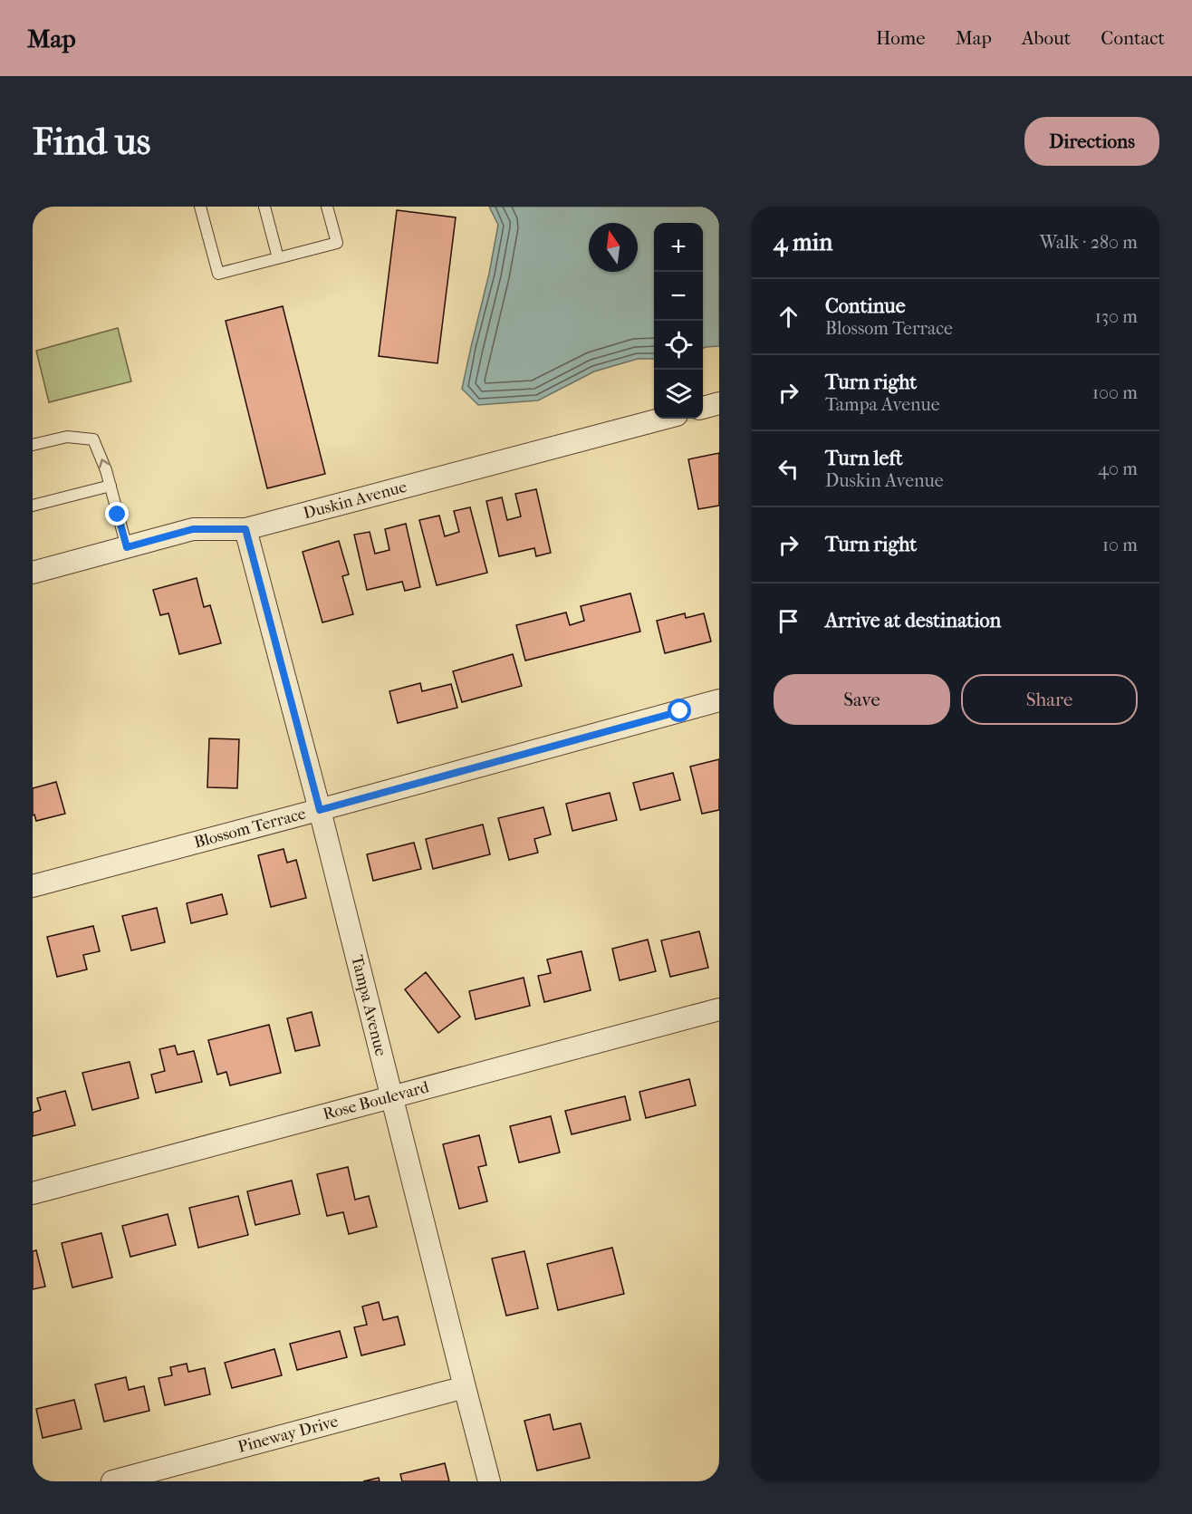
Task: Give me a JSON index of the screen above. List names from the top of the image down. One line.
{"streets":{"street":["Duskin Avenue","Blossom Terrace","Tampa Avenue","Rose Boulevard","Pineway Drive"]},"crossings":[["Duskin Avenue","Tampa Avenue"],["Blossom Terrace","Tampa Avenue"],["Tampa Avenue","Rose Boulevard"],["Tampa Avenue","Pineway Drive"]],"north":"top","page":{"header":"Map","nav":["Home","Map","About","Contact"],"buttons":["Directions",["Save","Share"]],"title":"Find us","heading":["4 min","Walk · 280 m"],"map_buttons":["+","−"],"list":[["Continue","Blossom Terrace","130 m"],["Turn right","Tampa Avenue","100 m"],["Turn left","Duskin Avenue","40 m"],["Turn right","10 m"],"Arrive at destination"]}}
